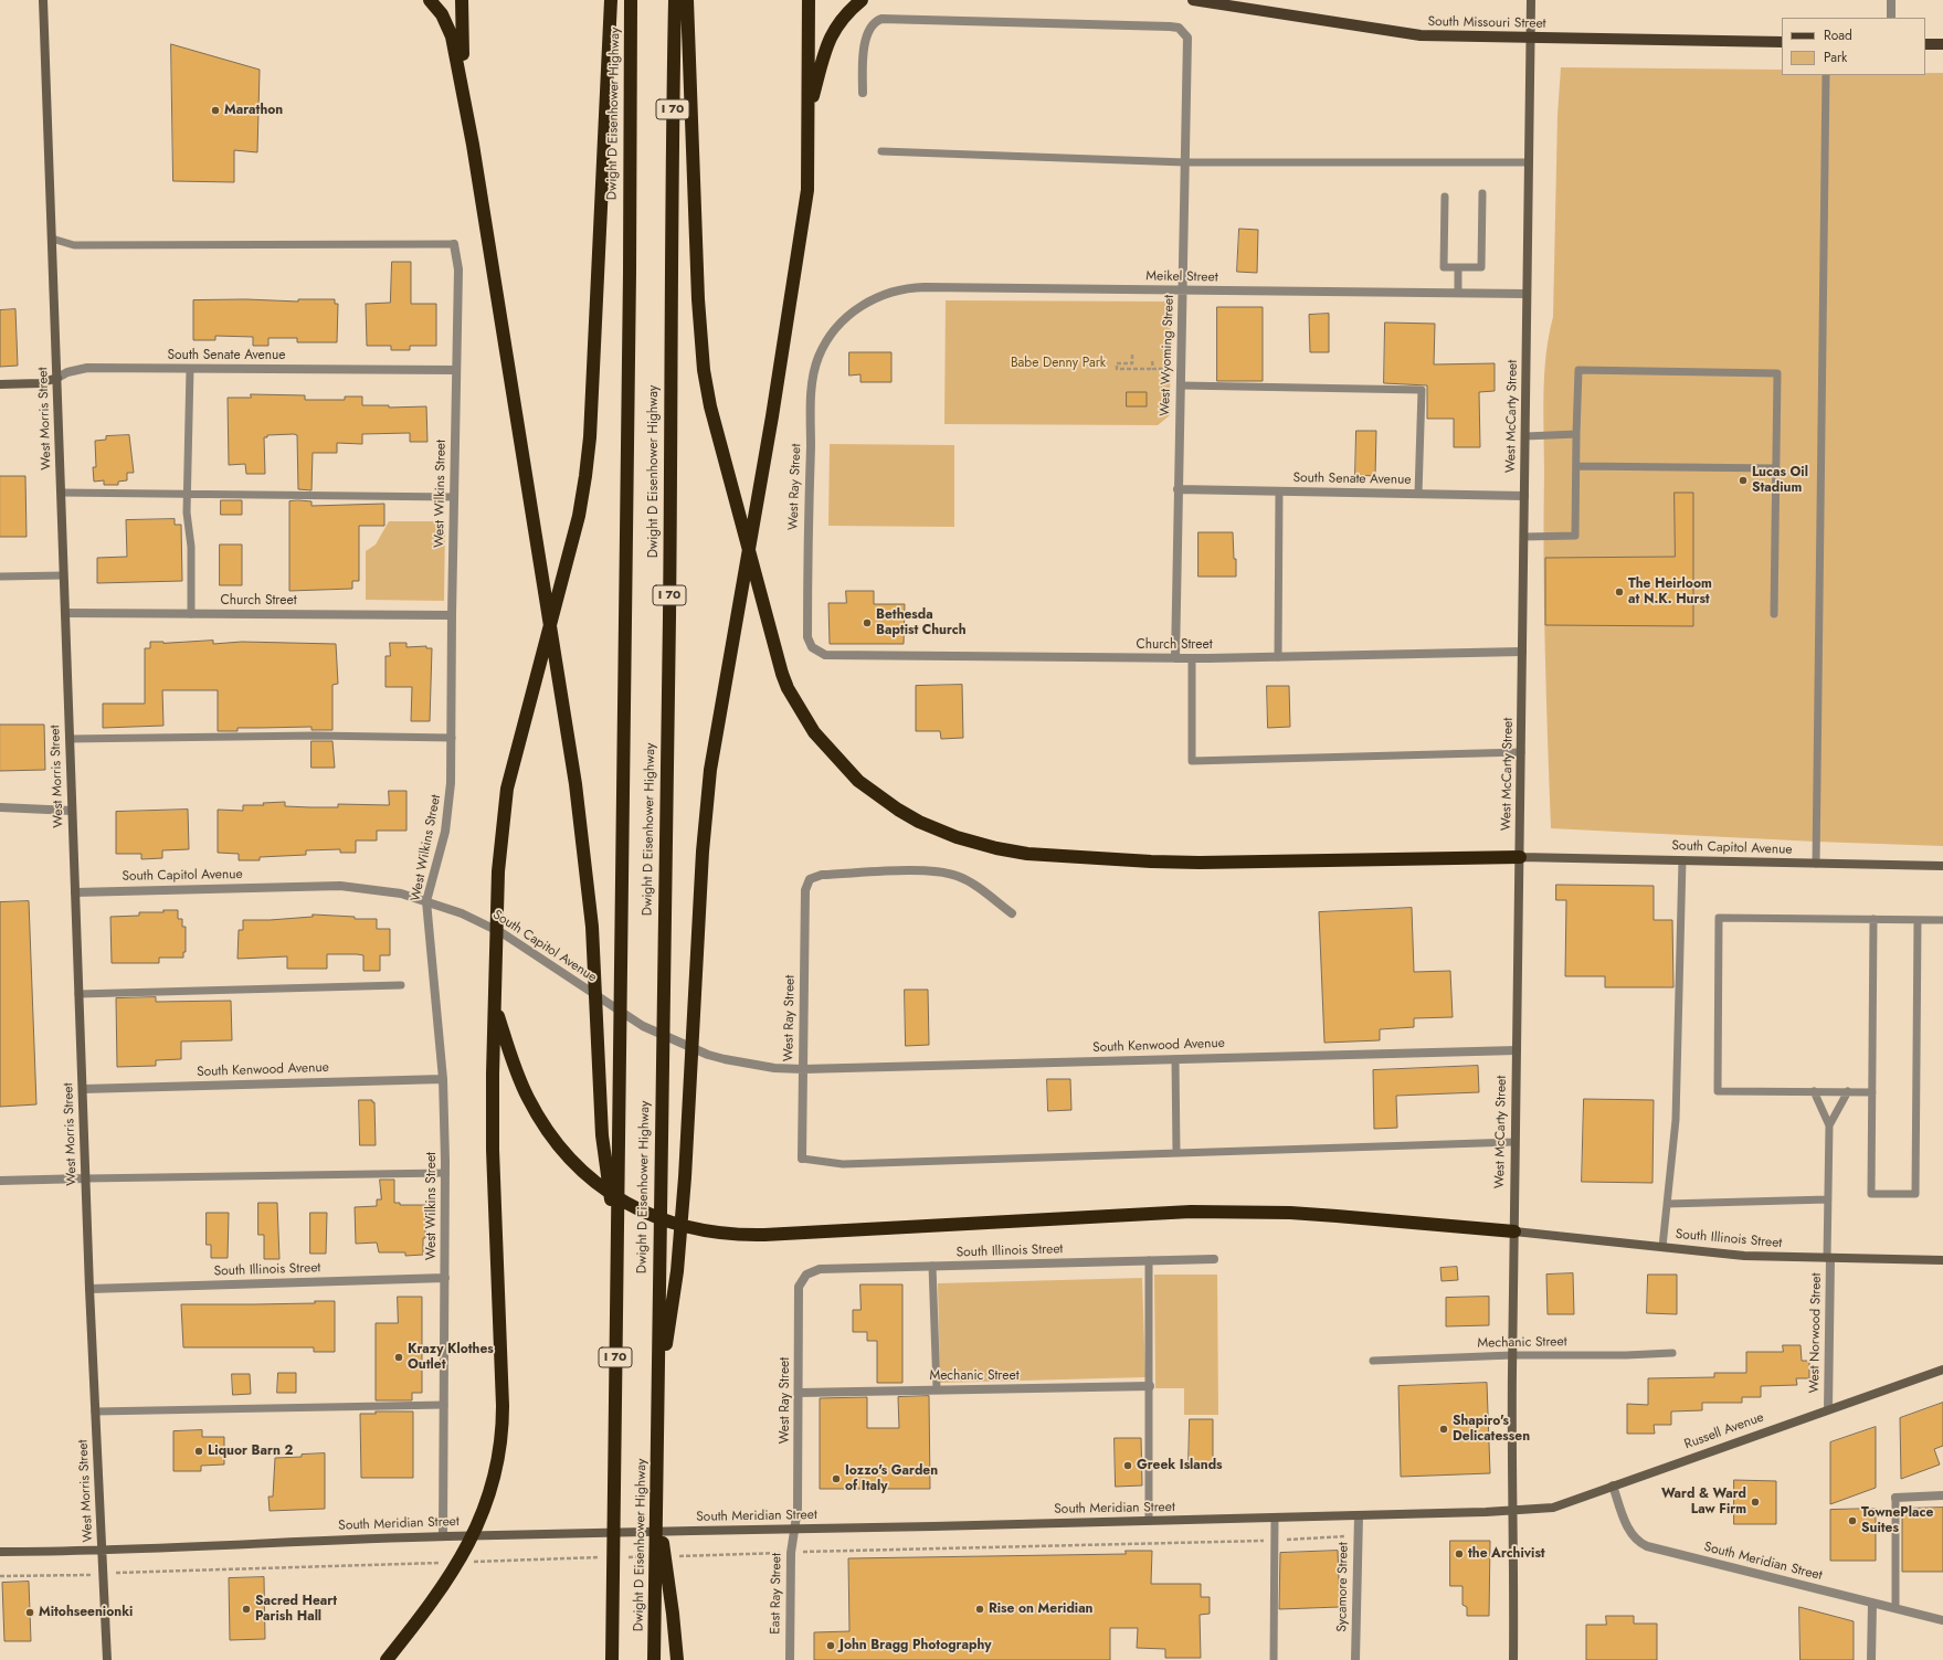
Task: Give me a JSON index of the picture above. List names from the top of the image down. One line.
{"streets":{"highway":["I 70","Dwight D Eisenhower Highway"],"main road":["South Missouri Street","South Senate Avenue","West McCarty Street","West Morris Street","South Capitol Avenue","South Illinois Street","Russell Avenue","South Meridian Street"],"street":["Meikel Street","West Wyoming Street","West Ray Street","West Wilkins Street","Church Street","South Kenwood Avenue","West Norwood Street","Mechanic Street","Sycamore Street","East Ray Street"]},"crossings":[["South Missouri Street","West McCarty Street"],["Meikel Street","West Wyoming Street"],["Meikel Street","West McCarty Street"],["Meikel Street","West Ray Street"],["South Senate Avenue","West Wyoming Street"],["South Senate Avenue","West McCarty Street"],["South Senate Avenue","West Morris Street"],["South Senate Avenue","West Wilkins Street"],["West Wyoming Street","Church Street"],["West McCarty Street","Church Street"],["West McCarty Street","South Capitol Avenue"],["West McCarty Street","South Kenwood Avenue"],["West McCarty Street","South Illinois Street"],["West McCarty Street","Mechanic Street"],["West McCarty Street","Russell Avenue"],["West McCarty Street","South Meridian Street"],["West Morris Street","Church Street"],["West Morris Street","South Capitol Avenue"],["West Morris Street","South Kenwood Avenue"],["West Morris Street","South Illinois Street"],["West Morris Street","South Meridian Street"],["West Ray Street","Church Street"],["West Ray Street","South Capitol Avenue"],["West Ray Street","South Kenwood Avenue"],["West Ray Street","South Illinois Street"],["West Ray Street","Mechanic Street"],["West Ray Street","South Meridian Street"],["West Ray Street","East Ray Street"],["West Wilkins Street","Church Street"],["West Wilkins Street","South Capitol Avenue"],["West Wilkins Street","South Kenwood Avenue"],["West Wilkins Street","South Illinois Street"],["West Wilkins Street","South Meridian Street"],["South Capitol Avenue","South Kenwood Avenue"],["South Illinois Street","West Norwood Street"],["West Norwood Street","Russell Avenue"],["Russell Avenue","South Meridian Street"],["South Meridian Street","Sycamore Street"],["South Meridian Street","East Ray Street"]],"parks":["Babe Denny Park"],"places":["Marathon","Lucas Oil Stadium","The Heirloom at N.K. Hurst","Bethesda Baptist Church","Krazy Klothes Outlet","Shapiro's Delicatessen","Liquor Barn 2","Greek Islands","Iozzo's Garden of Italy","Ward & Ward Law Firm","TownePlace Suites","the Archivist","Sacred Heart Parish Hall","Rise on Meridian","Mitohseenionki","John Bragg Photography"],"legend":["Road","Park"]}
